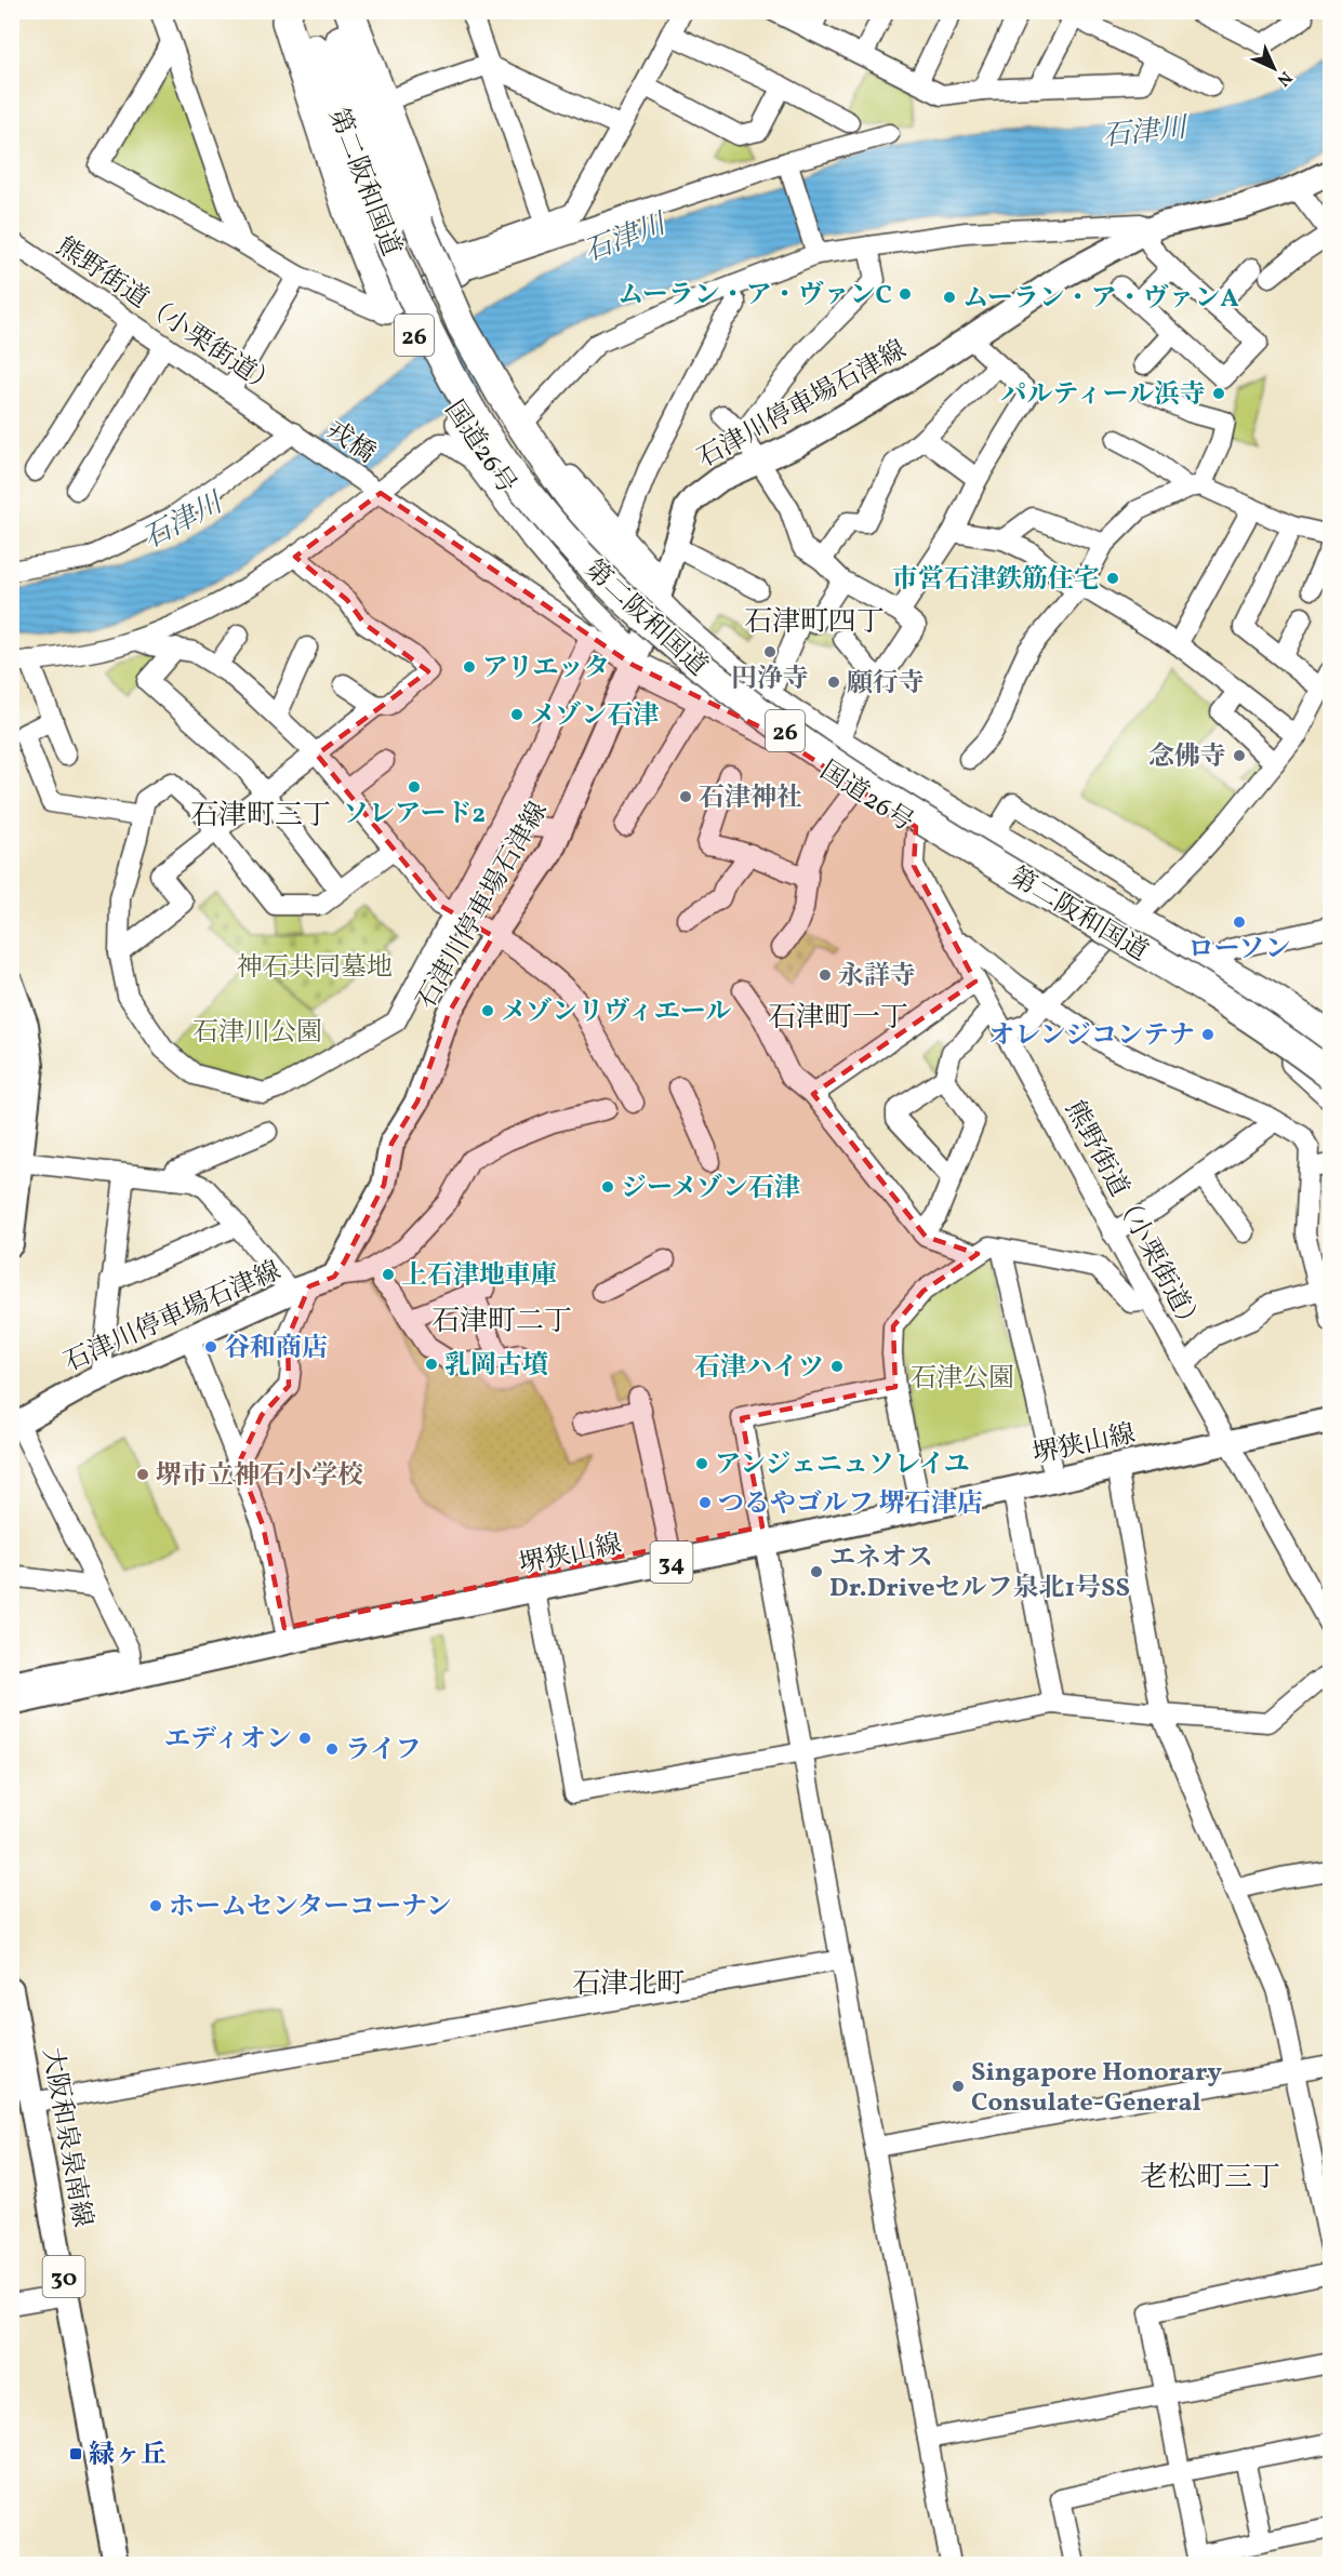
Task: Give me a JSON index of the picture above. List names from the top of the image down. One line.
{"streets":{"highway":["第二阪和国道","26","国道26号"],"main road":["石津川停車場石津線","堺狭山線","34","大阪和泉泉南線","30"],"street":["熊野街道（小栗街道）","戎橋"]},"crossings":[["第二阪和国道","国道26号"],["熊野街道（小栗街道）","戎橋"],["熊野街道（小栗街道）","国道26号"],["熊野街道（小栗街道）","堺狭山線"],["石津川停車場石津線","国道26号"]],"districts":["石津町四丁","石津町三丁","石津町一丁","石津町二丁","石津北町","老松町三丁"],"water":["石津川"],"parks":["神石共同墓地","石津川公園","石津公園"],"places":{"other":["ムーラン・ア・ヴァンC","ムーラン・ア・ヴァンA","パルティール浜寺","市営石津鉄筋住宅","円浄寺","アリエッタ","願行寺","メゾン石津","念佛寺","ソレアード2","石津神社","ローソン","永詳寺","メゾンリヴィエール","オレンジコンテナ","ジーメゾン石津","上石津地車庫","谷和商店","乳岡古墳","石津ハイツ","アンジェニュソレイユ","堺市立神石小学校","つるやゴルフ 堺石津店","エネオス Dr.Driveセルフ泉北1号SS","エディオン","ライフ","ホームセンターコーナン","Singapore Honorary Consulate-General"],"transit":["緑ヶ丘"]},"north":"bottom right"}
